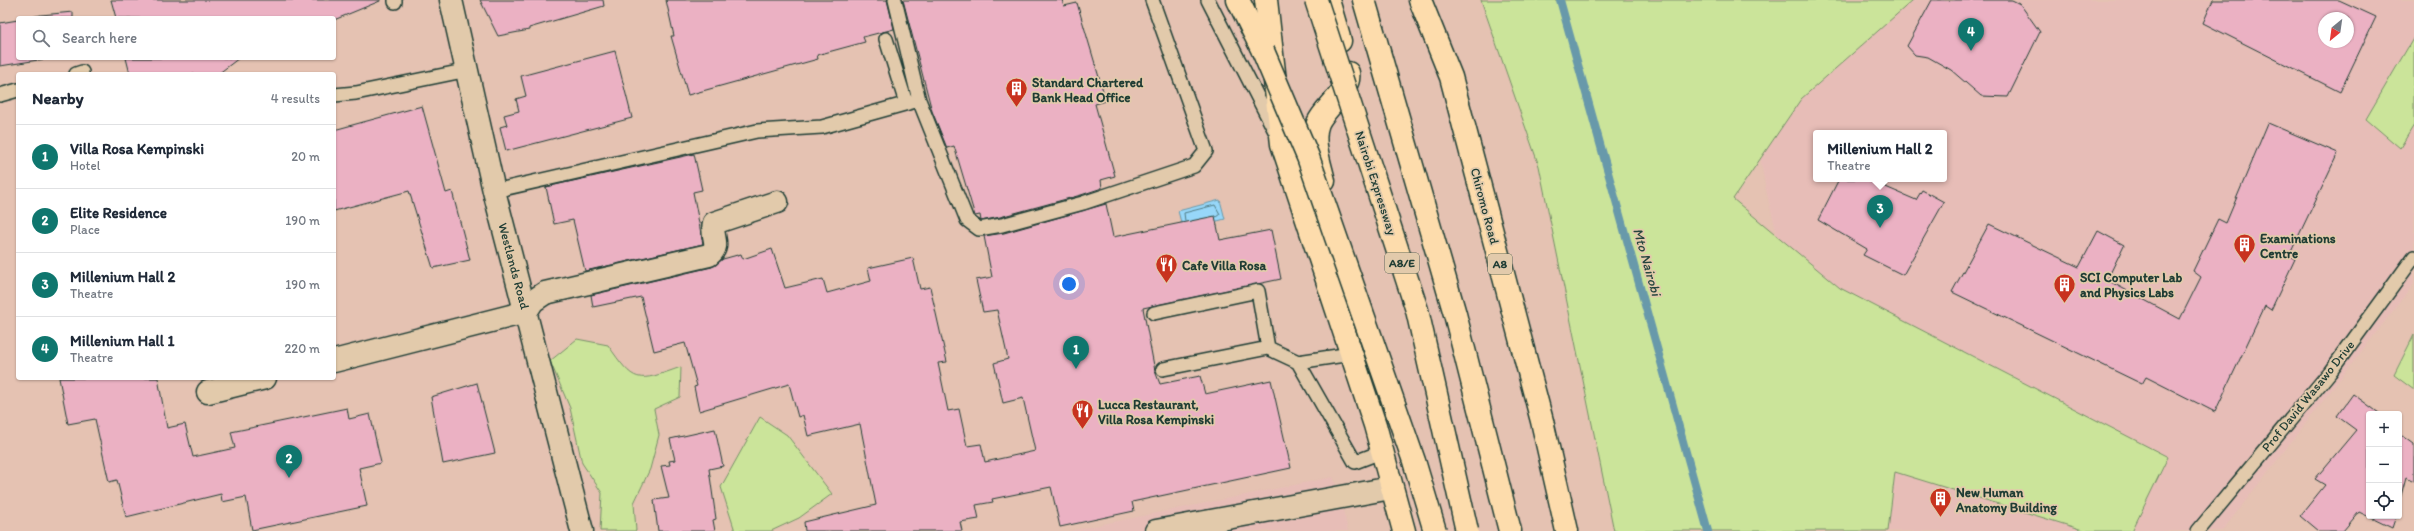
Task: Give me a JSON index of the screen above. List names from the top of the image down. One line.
{"streets":{"highway":["Nairobi Expressway","Chiromo Road","A8/E","A8"],"street":["Westlands Road"],"lane":["Prof David Wasawo Drive"]},"water":["Mto Nairobi"],"places":{"building":["Standard Chartered Bank Head Office","Examinations Centre","SCI Computer Lab and Physics Labs","New Human Anatomy Building"],"restaurant":["Cafe Villa Rosa","Lucca Restaurant, Villa Rosa Kempinski"]},"north":"bottom left","page":{"search":"Search here","pins":["4","3","1","2"],"heading":["Nearby","4 results"],"list":[{"mark":"1","name":"Villa Rosa Kempinski","note":"Hotel","value":"20 m"},{"mark":"2","name":"Elite Residence","note":"Place","value":"190 m"},{"mark":"3","name":"Millenium Hall 2","note":"Theatre","value":"190 m"},{"mark":"4","name":"Millenium Hall 1","note":"Theatre","value":"220 m"}],"popup":["Millenium Hall 2","Theatre"],"map_buttons":["+","−"]}}
